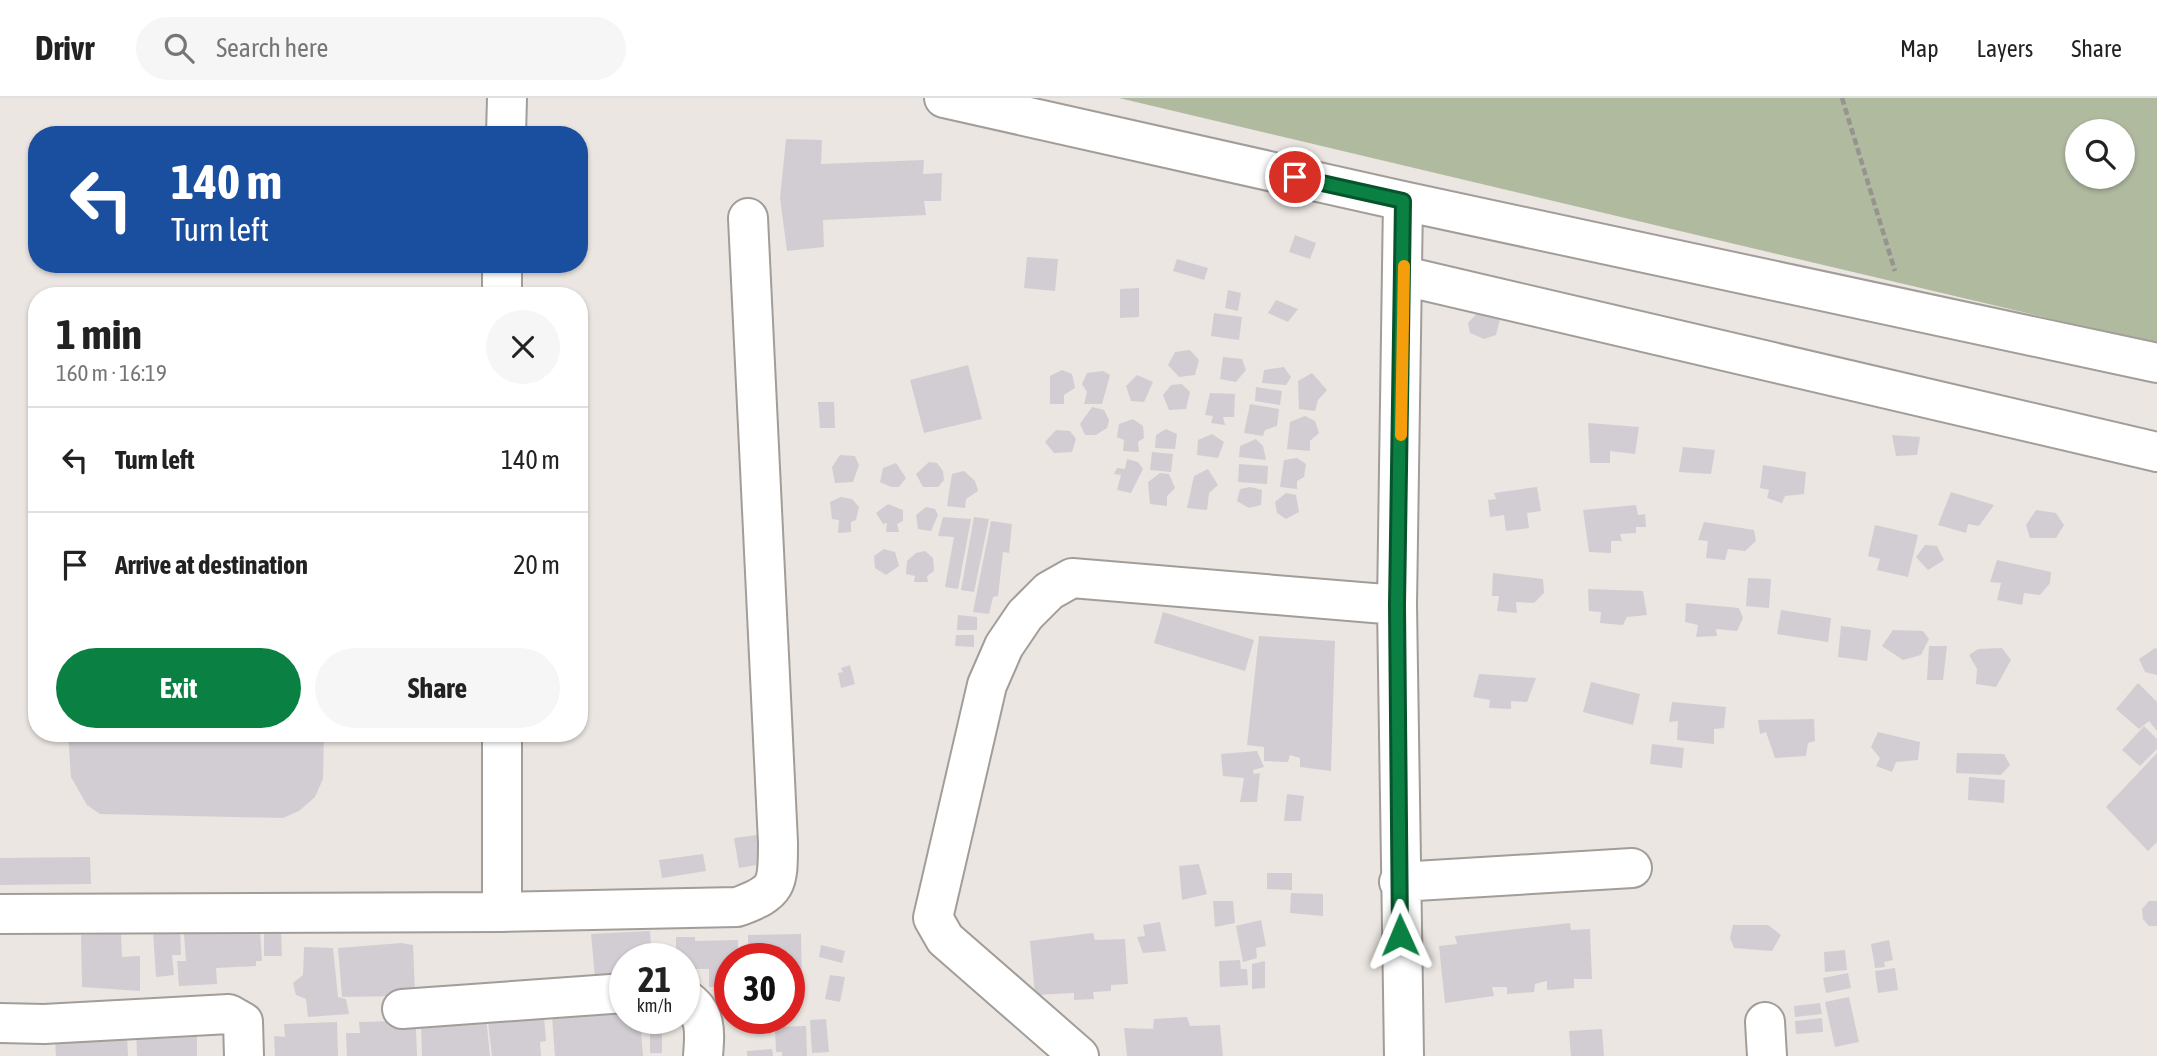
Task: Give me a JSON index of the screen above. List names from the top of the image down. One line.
{"page":{"header":"Drivr","search":"Search here","nav":["Map","Layers","Share"],"turn":["140 m","Turn left"],"heading":["1 min","160 m · 16:19"],"list":[{"name":"Turn left","value":"140 m"},{"name":"Arrive at destination","value":"20 m"}],"buttons":["Exit","Share"],"speed":"21 km/h","limit":"30"}}
